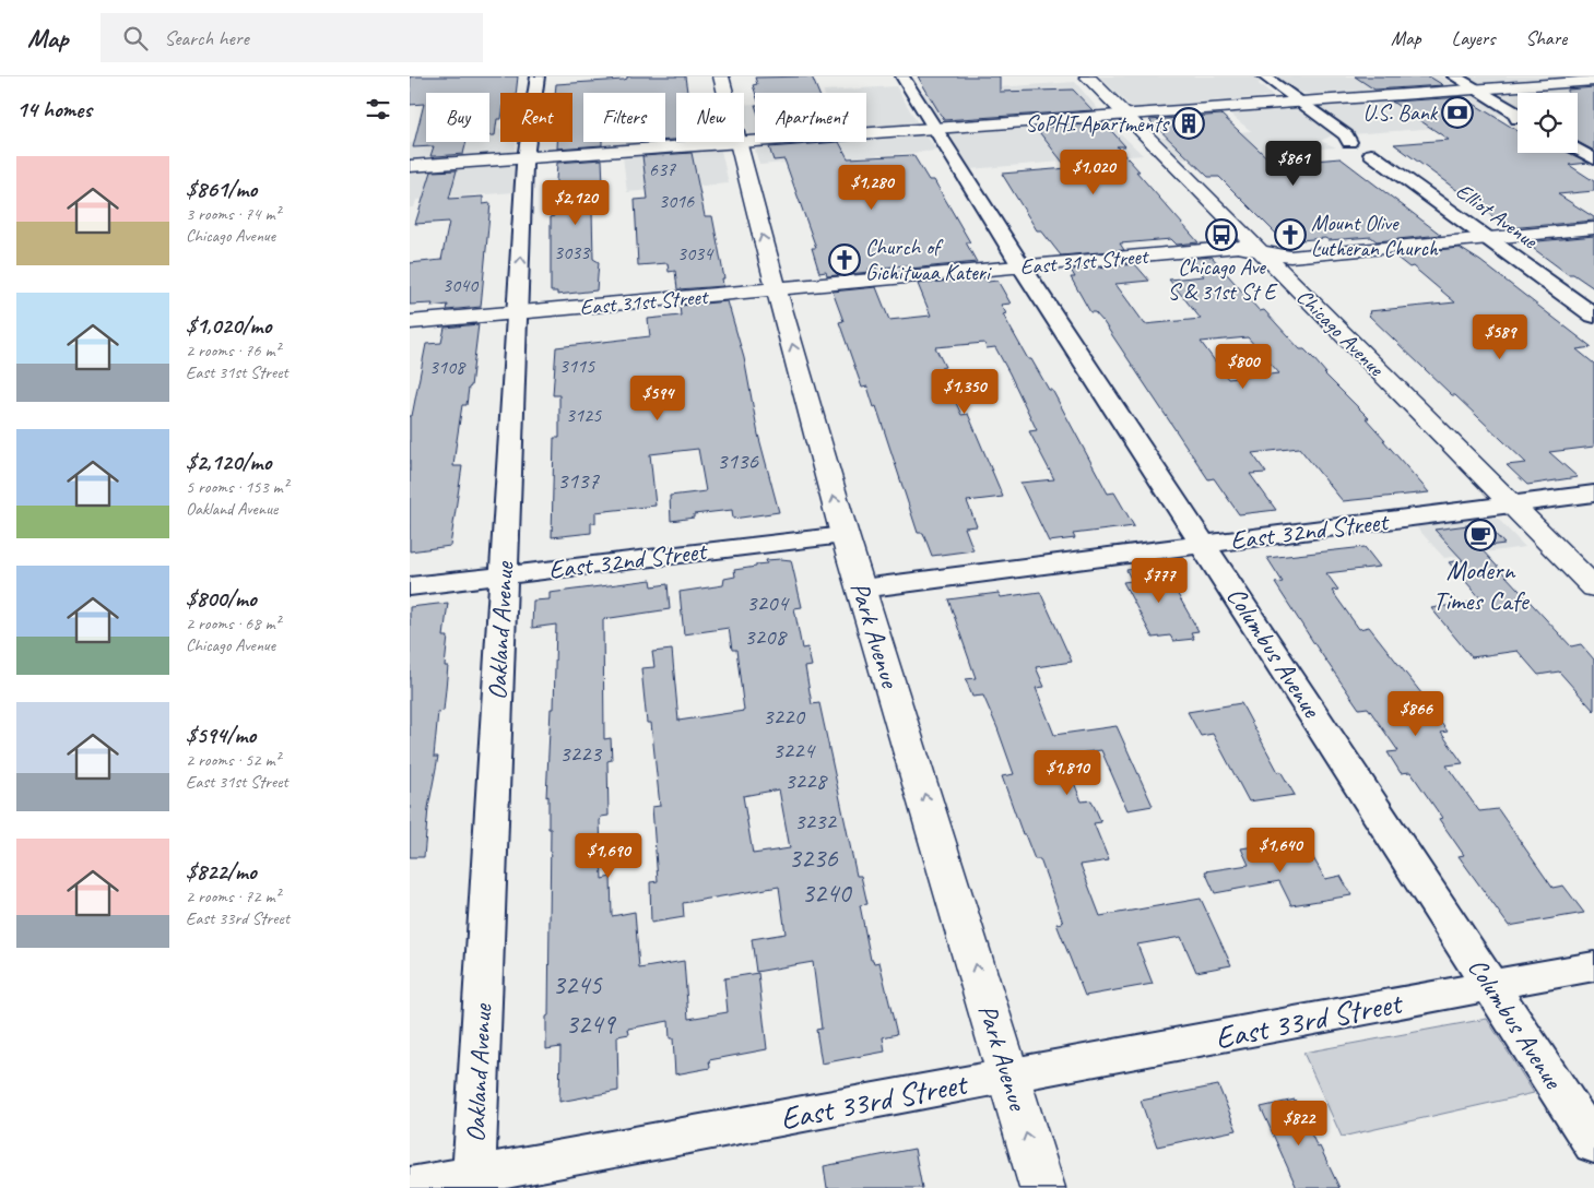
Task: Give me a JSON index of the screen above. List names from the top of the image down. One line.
{"streets":{"street":["Elliot Avenue","East 31st Street","Chicago Avenue","East 32nd Street","Oakland Avenue","Park Avenue","Columbus Avenue","East 33rd Street"]},"crossings":[["Elliot Avenue","East 31st Street"],["East 31st Street","Chicago Avenue"],["East 31st Street","Oakland Avenue"],["East 31st Street","Park Avenue"],["East 31st Street","Columbus Avenue"],["Chicago Avenue","East 32nd Street"],["East 32nd Street","Oakland Avenue"],["East 32nd Street","Park Avenue"],["East 32nd Street","Columbus Avenue"],["Oakland Avenue","East 33rd Street"],["Park Avenue","East 33rd Street"],["Columbus Avenue","East 33rd Street"]],"one_way":["Park Avenue"],"places":{"bank":["U.S. Bank"],"building":["SoPHI Apartments"],"bus stop":["Chicago Ave S & 31st St E"],"church":["Mount Olive Lutheran Church","Church of Gichitwaa Kateri"],"cafe":["Modern Times Cafe"]},"house_numbers":["637","3016","3033","3034","3040","3115","3108","3125","3136","3137","3204","3208","3220","3224","3223","3228","3232","3236","3240","3245","3249"],"page":{"header":"Map","search":"Search here","nav":["Map","Layers","Share"],"heading":"14 homes","chip":["Buy","Rent","Filters","New","Apartment"],"price":["$861","$1,020","$1,280","$2,120","$589","$800","$1,350","$594","$777","$866","$1,810","$1,640","$1,690","$822"],"list":[{"name":"$861/mo","note":"3 rooms · 74 m² · Chicago Avenue"},{"name":"$1,020/mo","note":"2 rooms · 76 m² · East 31st Street"},{"name":"$2,120/mo","note":"5 rooms · 153 m² · Oakland Avenue"},{"name":"$800/mo","note":"2 rooms · 68 m² · Chicago Avenue"},{"name":"$594/mo","note":"2 rooms · 52 m² · East 31st Street"},{"name":"$822/mo","note":"2 rooms · 72 m² · East 33rd Street"}]}}
